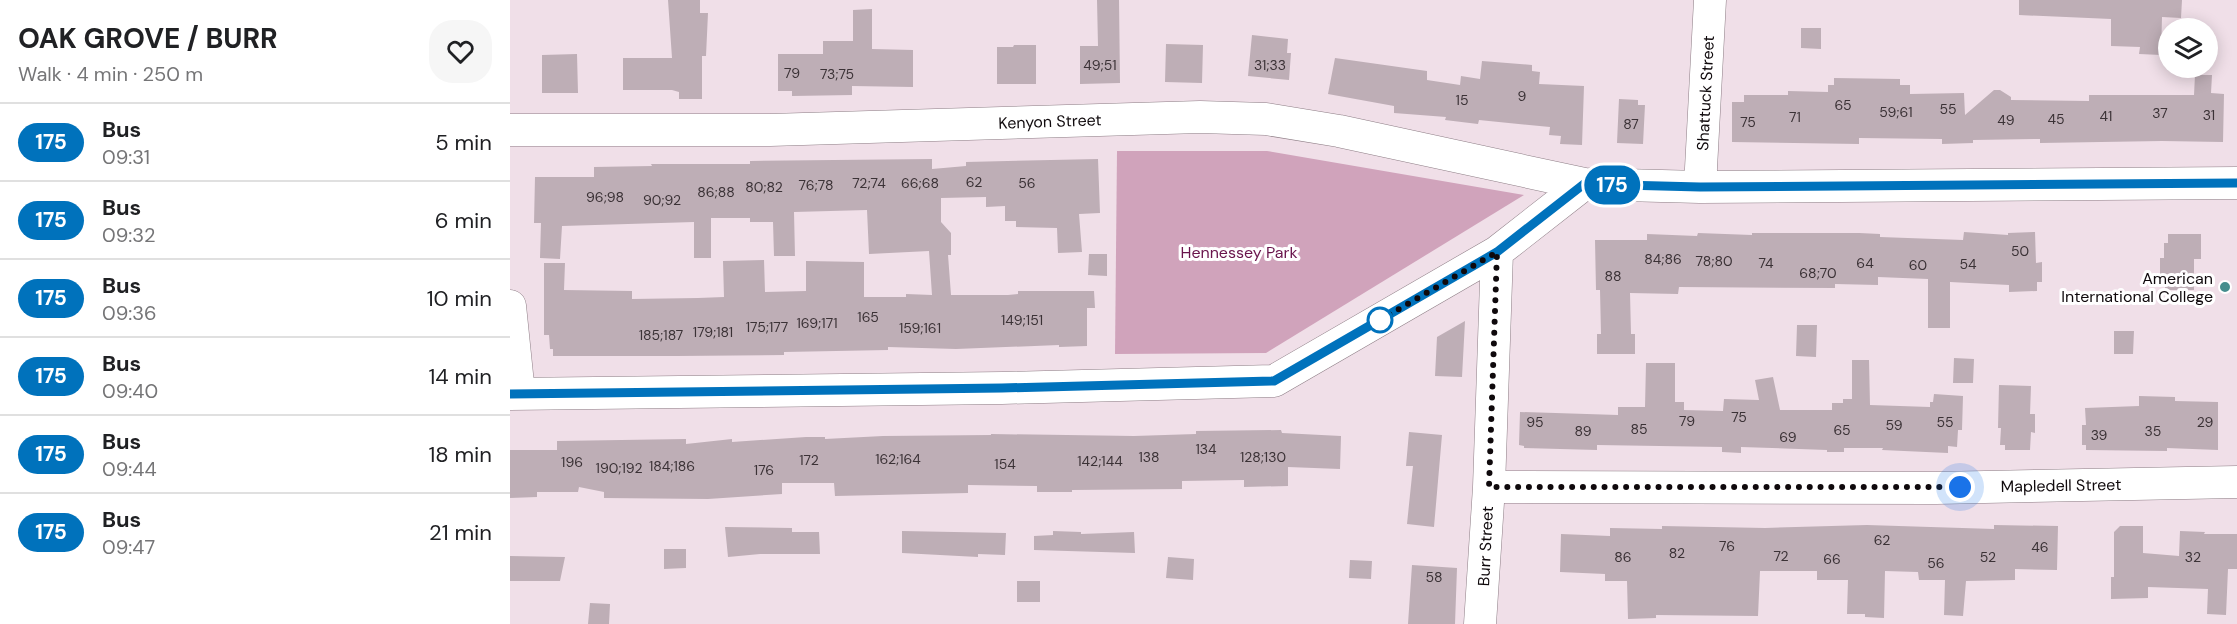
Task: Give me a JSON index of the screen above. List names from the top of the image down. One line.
{"streets":{"street":["Shattuck Street","Kenyon Street","Mapledell Street","Burr Street"]},"crossings":[["Shattuck Street","Kenyon Street"],["Mapledell Street","Burr Street"]],"parks":["Hennessey Park"],"places":["American International College"],"lines":["bus line 175"],"house_numbers":["49;51","31;33","79","73;75","9","15","65","55","59;61","37","31","41","71","45","49","75","87","62","72;74","66;68","56","76;78","80;82","86;88","96;98","90;92","50","84;86","78;80","74","64","54","60","68;70","88","165","149;151","169;171","175;177","159;161","179;181","185;187","75","79","95","55","29","59","85","65","89","35","39","69","134","138","128;130","162;164","172","142;144","196","154","184;186","190;192","176","62","76","46","82","72","86","52","32","66","56","58"],"page":{"heading":["OAK GROVE / BURR","Walk · 4 min · 250 m"],"on_map":"175","list":[{"mark":"175","name":"Bus","note":"09:31","value":"5 min"},{"mark":"175","name":"Bus","note":"09:32","value":"6 min"},{"mark":"175","name":"Bus","note":"09:36","value":"10 min"},{"mark":"175","name":"Bus","note":"09:40","value":"14 min"},{"mark":"175","name":"Bus","note":"09:44","value":"18 min"},{"mark":"175","name":"Bus","note":"09:47","value":"21 min"}]}}
